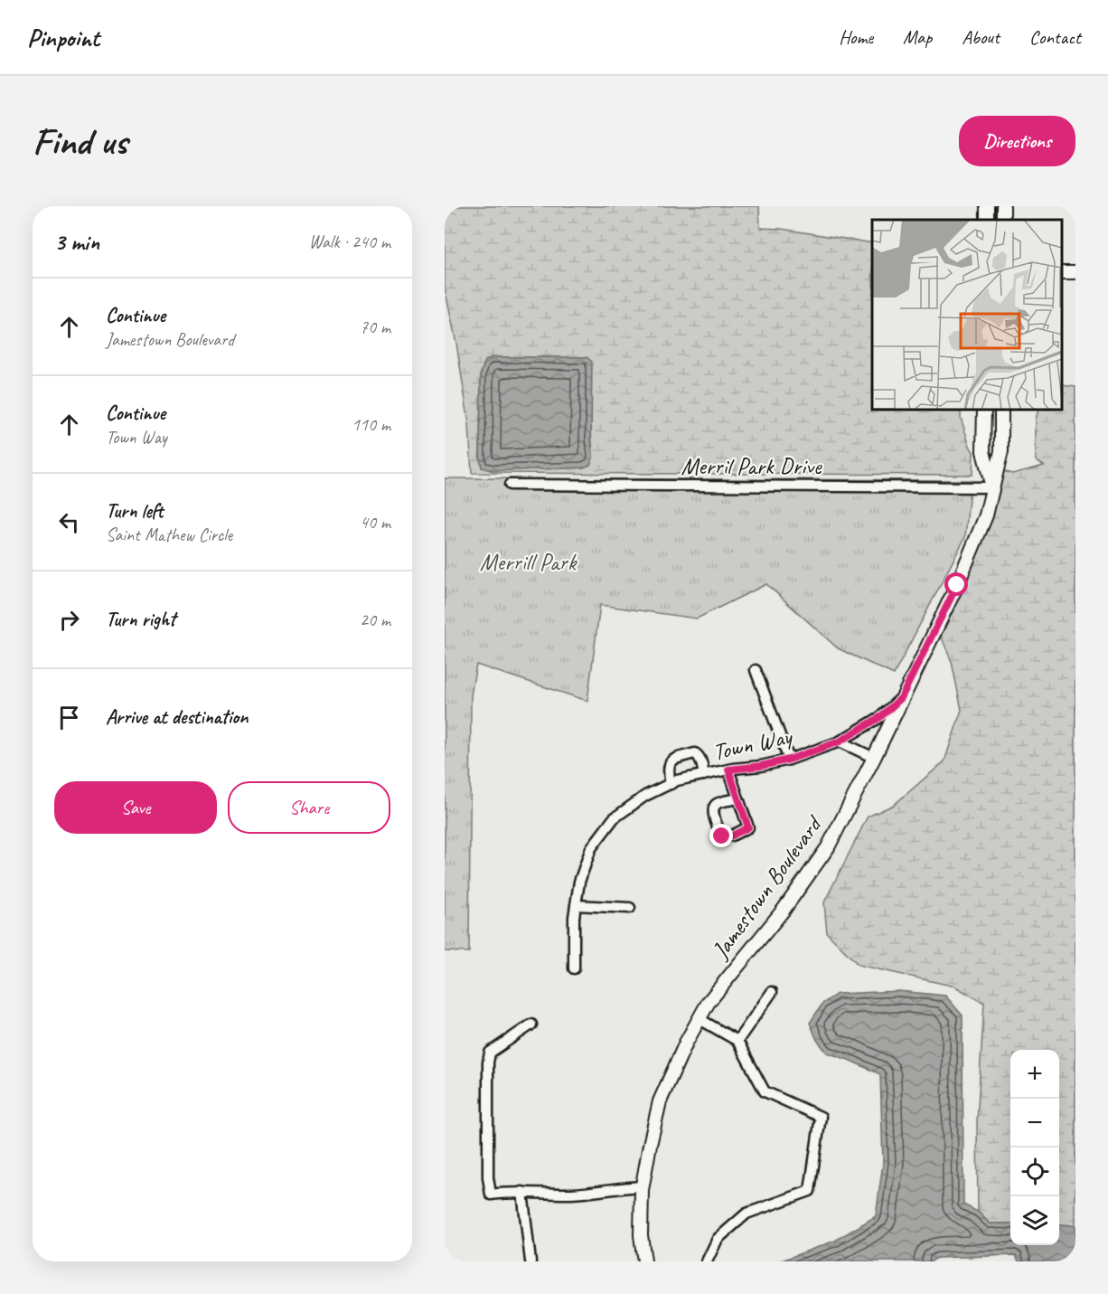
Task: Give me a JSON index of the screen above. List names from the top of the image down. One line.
{"streets":{"street":["Merril Park Drive","Town Way","Jamestown Boulevard"]},"crossings":[["Merril Park Drive","Jamestown Boulevard"],["Town Way","Jamestown Boulevard"]],"parks":["Merrill Park"],"page":{"header":"Pinpoint","nav":["Home","Map","About","Contact"],"buttons":["Directions",["Save","Share"]],"title":"Find us","heading":["3 min","Walk · 240 m"],"list":[["Continue","Jamestown Boulevard","70 m"],["Continue","Town Way","110 m"],["Turn left","Saint Mathew Circle","40 m"],["Turn right","20 m"],"Arrive at destination"],"map_buttons":["+","−"]}}
